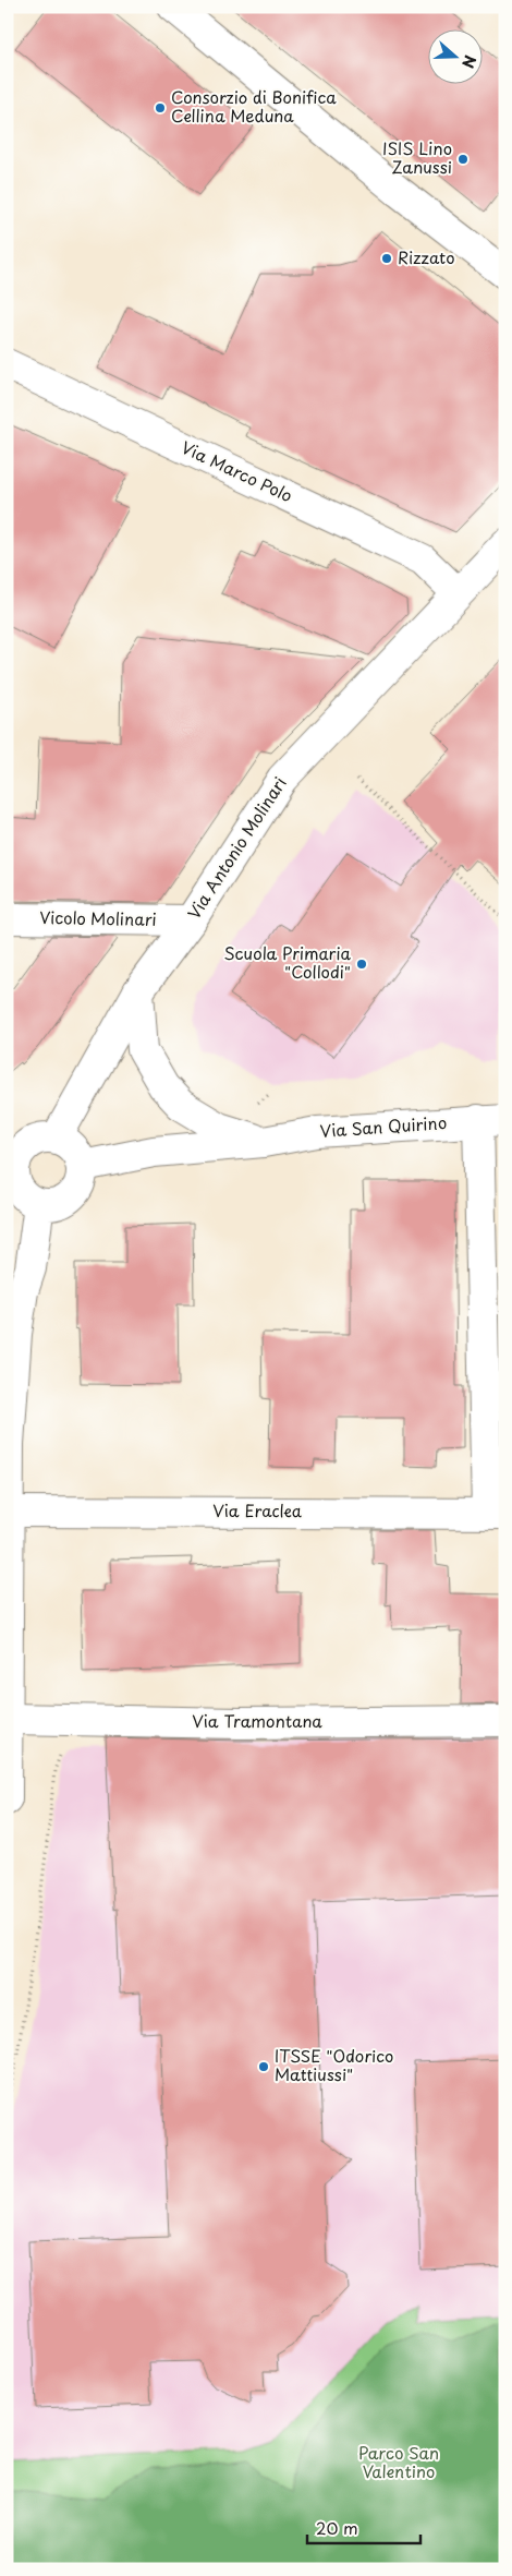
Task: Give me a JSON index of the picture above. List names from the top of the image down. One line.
{"streets":{"street":["Via Marco Polo","Via Antonio Molinari","Vicolo Molinari","Via San Quirino","Via Eraclea","Via Tramontana"]},"crossings":[["Via Marco Polo","Via Antonio Molinari"],["Via Antonio Molinari","Vicolo Molinari"],["Via Antonio Molinari","Via San Quirino"]],"parks":["Parco San Valentino"],"places":["Consorzio di Bonifica Cellina Meduna","ISIS Lino Zanussi","Rizzato","Scuola Primaria \"Collodi\"","ITSSE \"Odorico Mattiussi\""],"scale_bar":"20 m","north":"right"}
